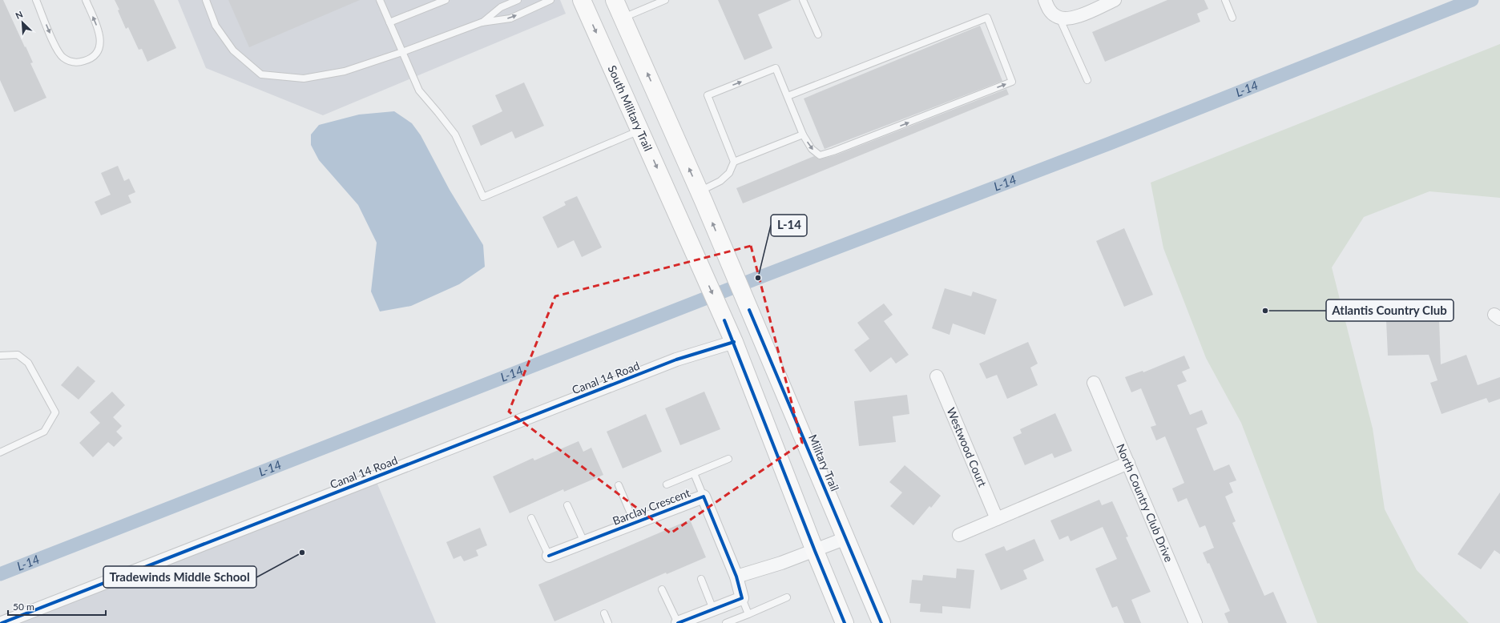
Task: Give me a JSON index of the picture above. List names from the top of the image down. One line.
{"streets":{"main road":["South Military Trail","Military Trail"],"street":["Canal 14 Road","Westwood Court","North Country Club Drive","Barclay Crescent"]},"crossings":[["South Military Trail","Canal 14 Road"]],"water":["L-14"],"places":["L-14","Atlantis Country Club","Tradewinds Middle School"],"scale_bar":"50 m","north":"top left"}
